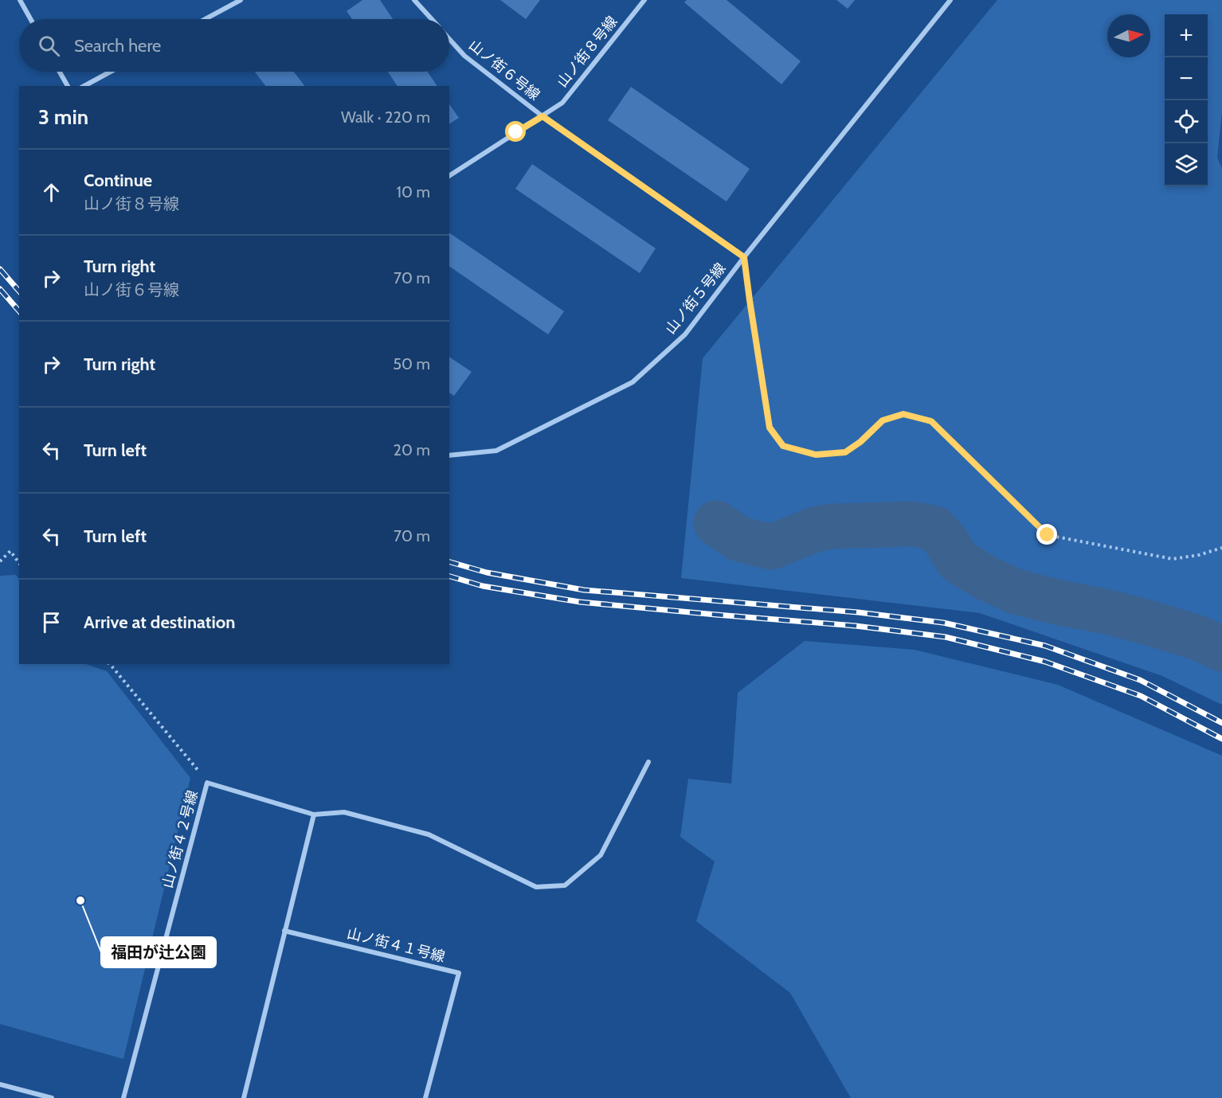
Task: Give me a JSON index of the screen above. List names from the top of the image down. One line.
{"streets":{"street":["山ノ街８号線","山ノ街６号線","山ノ街５号線","山ノ街４２号線","山ノ街４１号線"]},"crossings":[["山ノ街８号線","山ノ街６号線"],["山ノ街６号線","山ノ街５号線"]],"places":["福田が辻公園"],"north":"right","page":{"map_buttons":["+","−"],"search":"Search here","heading":["3 min","Walk · 220 m"],"list":[["Continue","山ノ街８号線","10 m"],["Turn right","山ノ街６号線","70 m"],["Turn right","50 m"],["Turn left","20 m"],["Turn left","70 m"],"Arrive at destination"]}}
